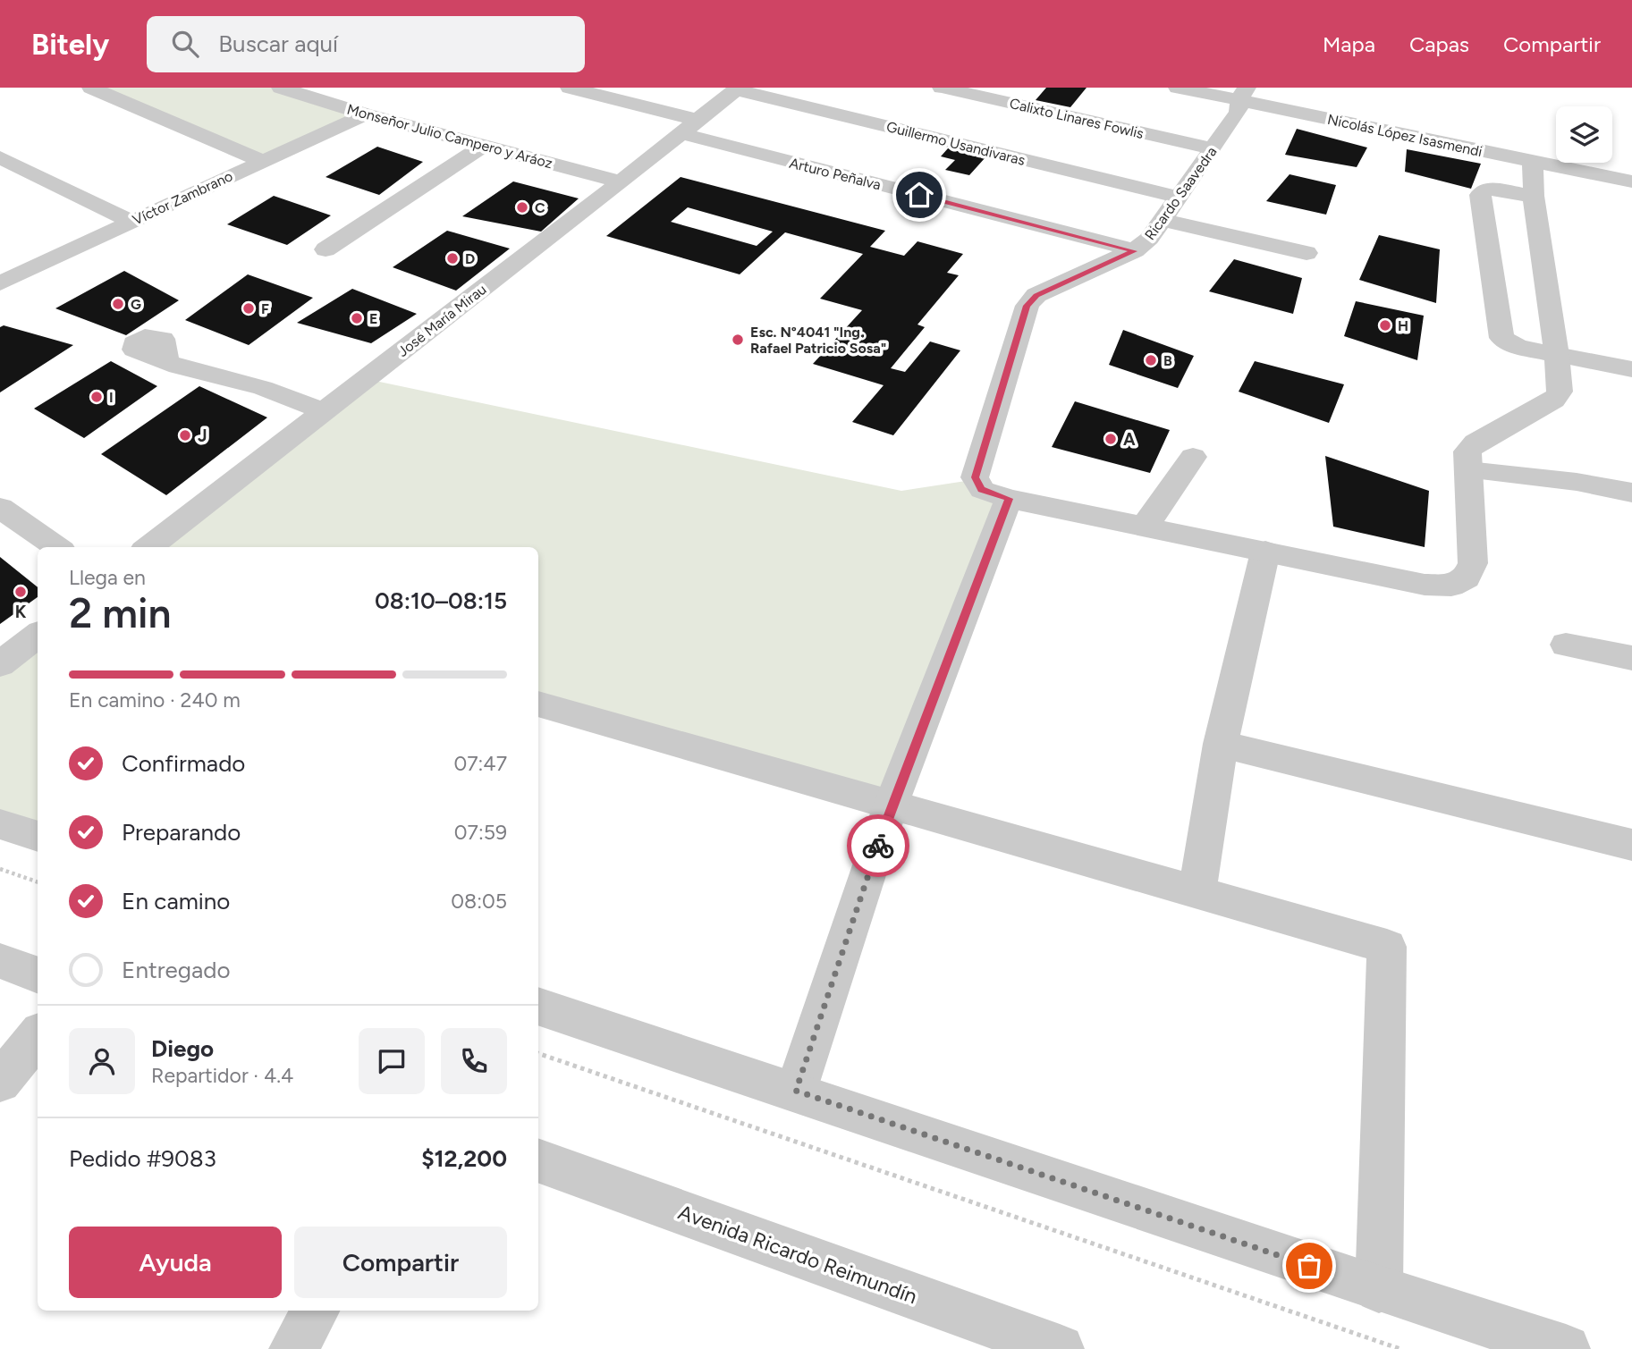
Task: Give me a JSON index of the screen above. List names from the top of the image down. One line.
{"streets":{"street":["Calixto Linares Fowlis","Nicolás López Isasmendi","Monseñor Julio Campero y Aráoz","Guillermo Usandivaras","Arturo Peñalva","Ricardo Saavedra","Víctor Zambrano","José María Mirau","Avenida Ricardo Reimundín"]},"crossings":[["Calixto Linares Fowlis","Ricardo Saavedra"],["Nicolás López Isasmendi","Ricardo Saavedra"],["Monseñor Julio Campero y Aráoz","Víctor Zambrano"],["Monseñor Julio Campero y Aráoz","José María Mirau"],["Guillermo Usandivaras","Ricardo Saavedra"],["Guillermo Usandivaras","José María Mirau"],["Arturo Peñalva","Ricardo Saavedra"],["Arturo Peñalva","José María Mirau"]],"places":["C","D","G","F","E","H","Esc. N°4041 \"Ing. Rafael Patricio Sosa\"","B","I","J","A","K"],"page":{"header":"Bitely","search":"Buscar aquí","nav":["Mapa","Capas","Compartir"],"heading":["2 min","Llega en","08:10–08:15"],"panel":["Diego","Repartidor · 4.4","Pedido #9083","$12,200"],"bar":"En camino · 240 m","list":[["Confirmado","07:47"],["Preparando","07:59"],["En camino","08:05"],"Entregado"],"buttons":["Ayuda","Compartir"]}}
